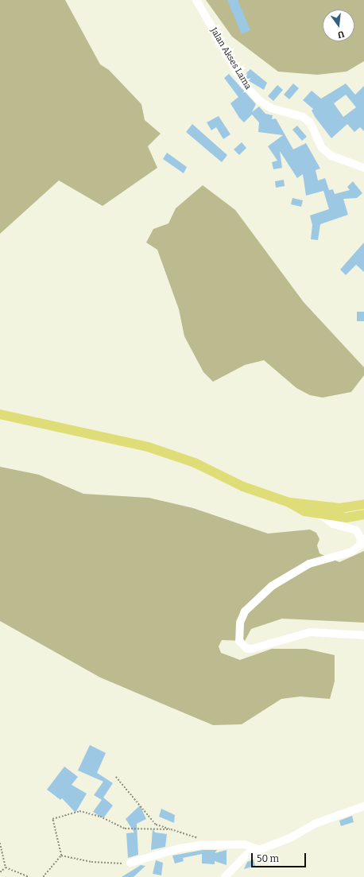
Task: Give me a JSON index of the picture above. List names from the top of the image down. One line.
{"streets":{"street":["Jalan Akses Lama"]},"scale_bar":"50 m","north":"bottom"}
